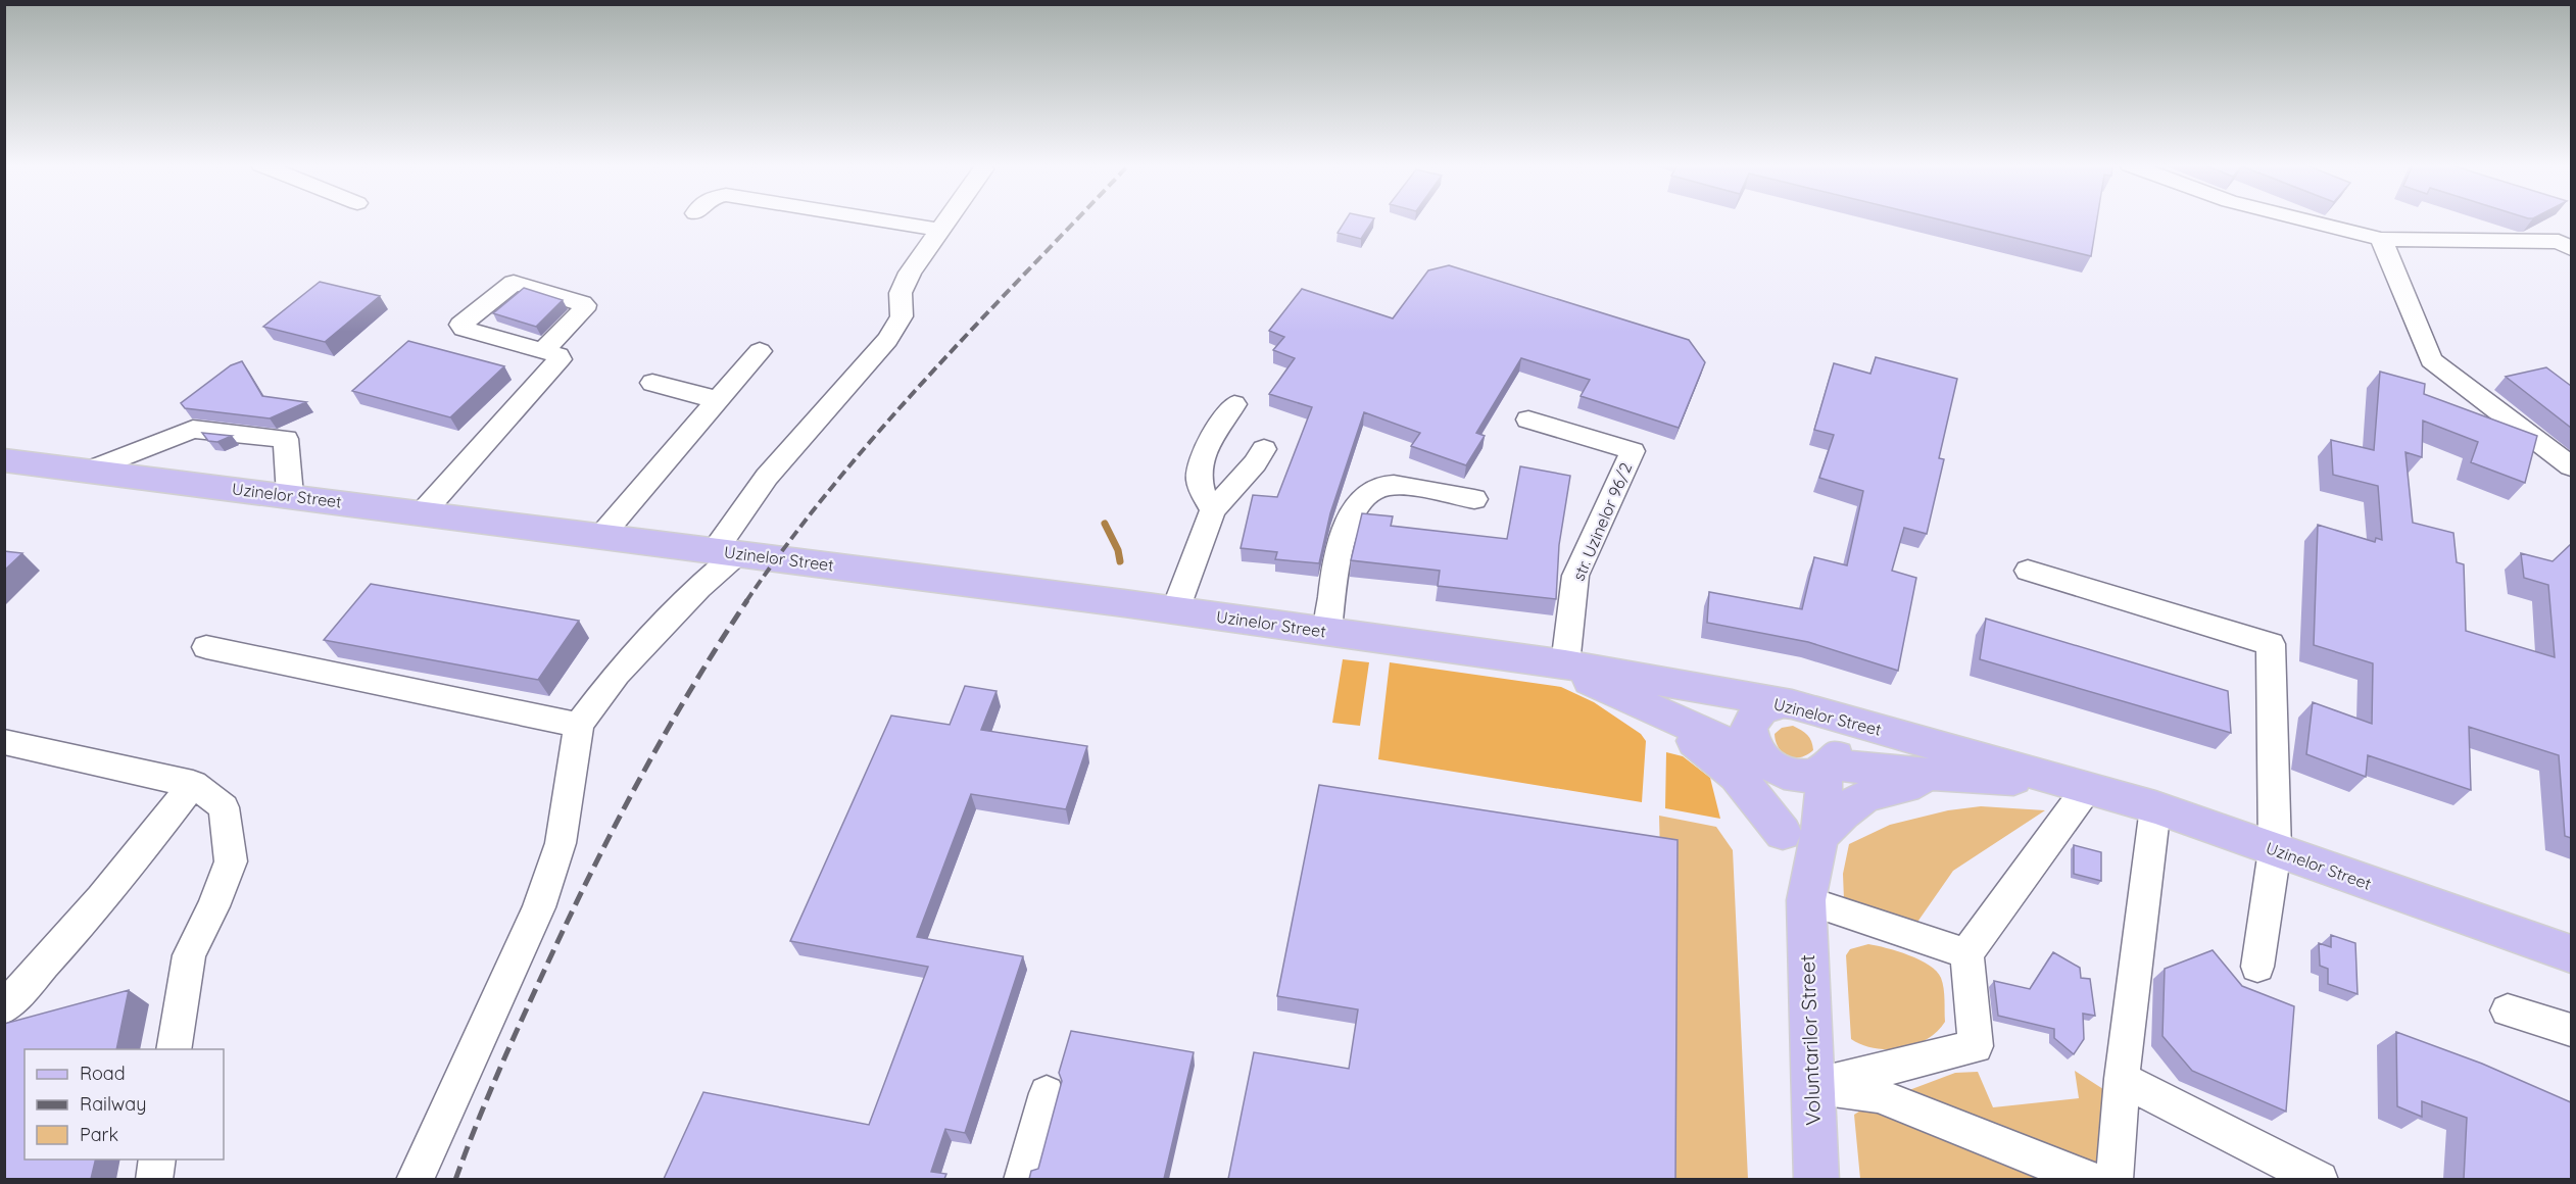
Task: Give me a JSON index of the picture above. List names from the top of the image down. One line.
{"streets":{"main road":["Uzinelor Street","Voluntarilor Street"],"street":["str. Uzinelor 96/2"]},"crossings":[["Uzinelor Street","str. Uzinelor 96/2"],["Uzinelor Street","Voluntarilor Street"]],"legend":["Road","Railway","Park"]}
